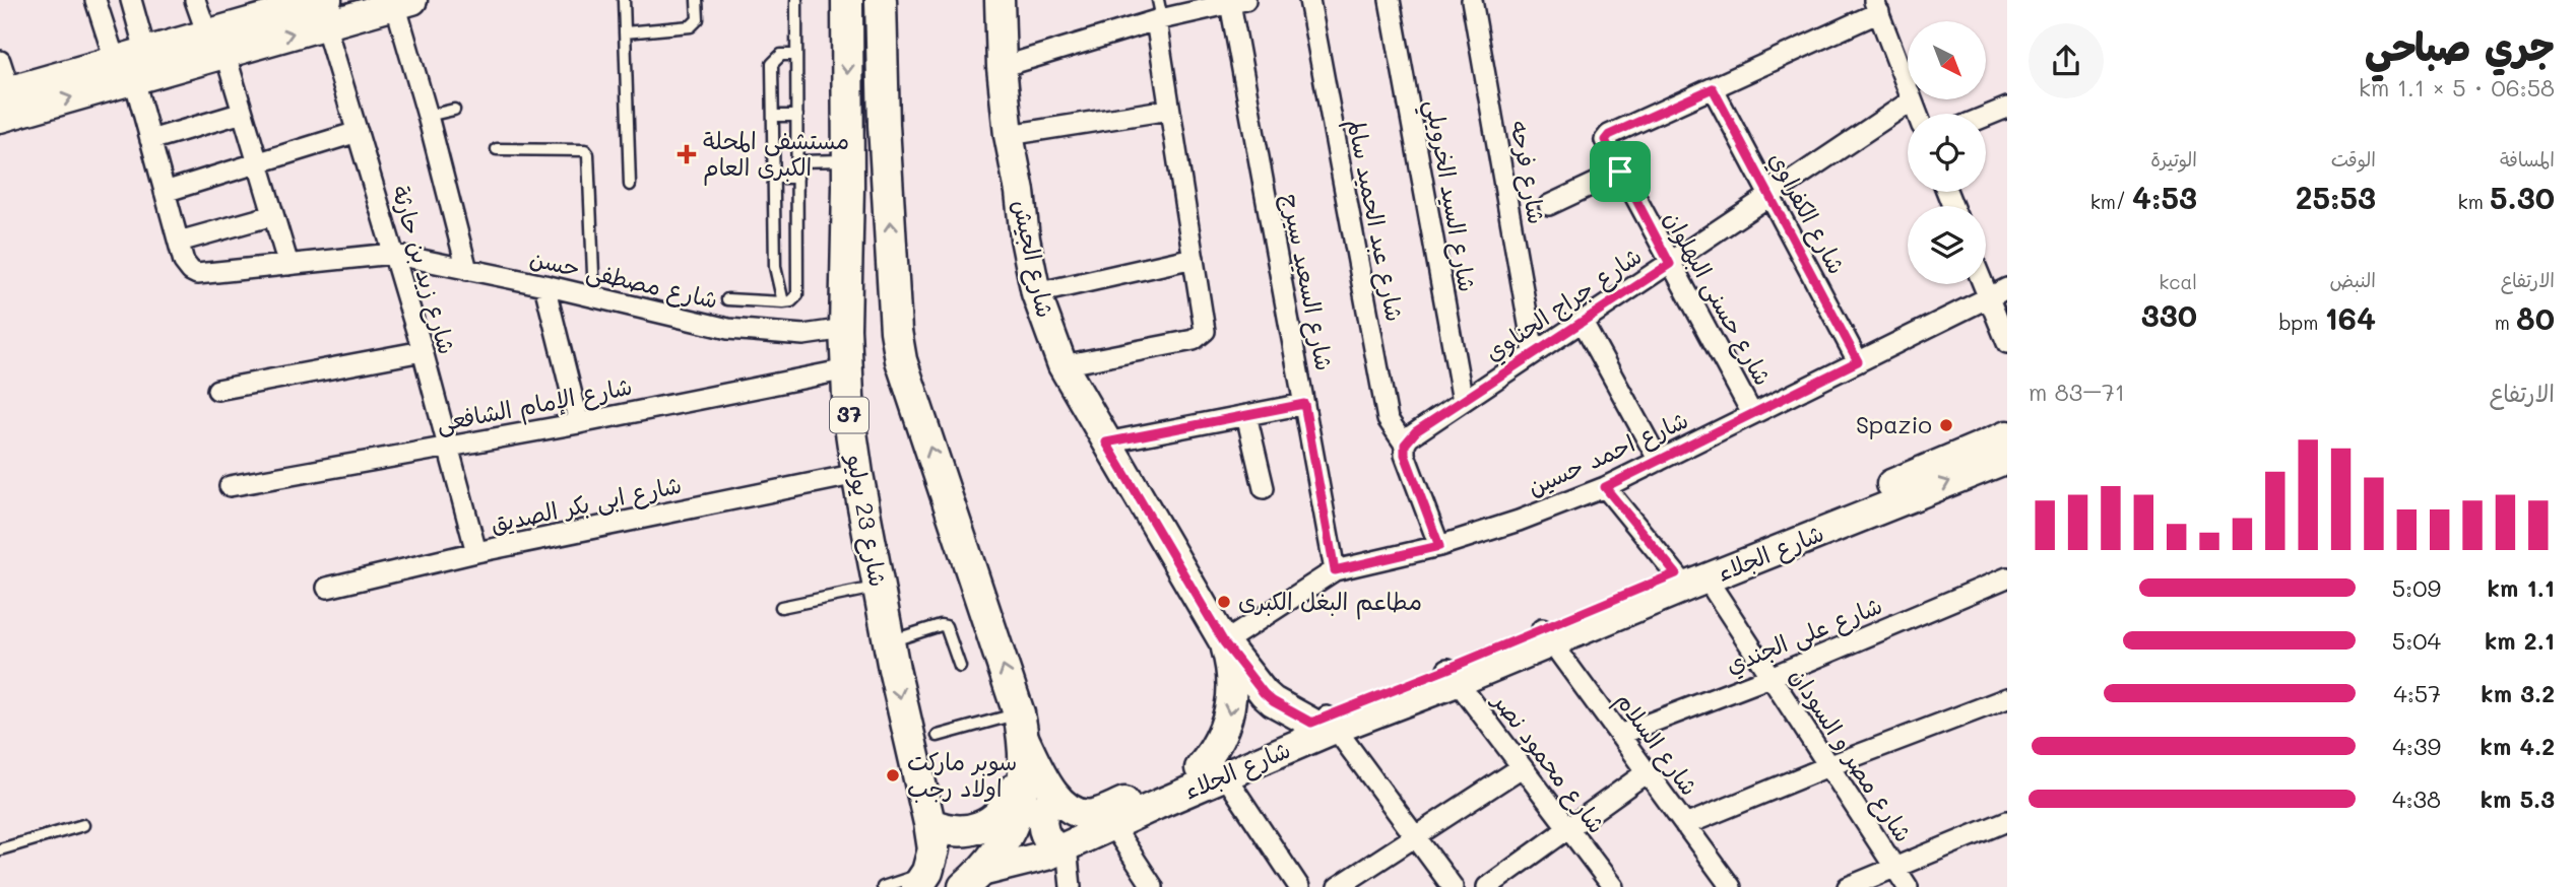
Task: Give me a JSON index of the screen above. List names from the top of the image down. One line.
{"streets":{"main road":["37","شارع 23 يوليو","شارع الجلاء"],"street":["شارع فرحه","شارع السيد الخرويلي","شارع الكفراوي","شارع عبد الحميد سالم","شارع الجيش","شارع زيد بن حارثة","شارع مصطفى حسن","شارع السعيد سيرج","شارع حسنى البهلوان","شارع جراج الحناوي","شارع الإمام الشافعى","شارع احمد حسين","شارع ابى بكر الصديق","شارع على الجندي","شارع السلام","شارع مصر و السودان","شارع محمود نصر"]},"crossings":[["شارع فرحه","شارع جراج الحناوي"],["شارع السيد الخرويلي","شارع جراج الحناوي"],["شارع الكفراوي","شارع حسنى البهلوان"],["شارع الكفراوي","شارع جراج الحناوي"],["شارع الكفراوي","شارع احمد حسين"],["شارع عبد الحميد سالم","شارع جراج الحناوي"],["شارع الجيش","شارع احمد حسين"],["شارع الجيش","شارع الجلاء"],["شارع زيد بن حارثة","شارع مصطفى حسن"],["شارع زيد بن حارثة","شارع الإمام الشافعى"],["شارع زيد بن حارثة","شارع ابى بكر الصديق"],["شارع مصطفى حسن","شارع 23 يوليو"],["شارع السعيد سيرج","شارع احمد حسين"],["شارع حسنى البهلوان","شارع جراج الحناوي"],["شارع حسنى البهلوان","شارع احمد حسين"],["شارع الإمام الشافعى","شارع 23 يوليو"],["37","شارع 23 يوليو"],["شارع احمد حسين","شارع مصر و السودان"],["شارع ابى بكر الصديق","شارع 23 يوليو"],["شارع الجلاء","شارع السلام"],["شارع الجلاء","شارع مصر و السودان"],["شارع الجلاء","شارع محمود نصر"],["شارع على الجندي","شارع السلام"],["شارع على الجندي","شارع مصر و السودان"]],"places":{"health":["مستشفى المحلة الكبرى العام"],"other":["Spazio","مطاعم البغل الكبرى","سوبر ماركت اولاد رجب"]},"north":"bottom right","page":{"heading":["جري صباحي","06:58 · 5 × 1.1 km"],"stats":[["المسافة","5.30 km"],["الوقت","25:53"],["الوتيرة","4:53 /km"],["الارتفاع","80 m"],["النبض","164 bpm"],["kcal","330"]],"chart":["الارتفاع","71–83 m"],"list":[{"name":"1.1 km","note":"5:09"},{"name":"2.1 km","note":"5:04"},{"name":"3.2 km","note":"4:57"},{"name":"4.2 km","note":"4:39"},{"name":"5.3 km","note":"4:38"}]}}
